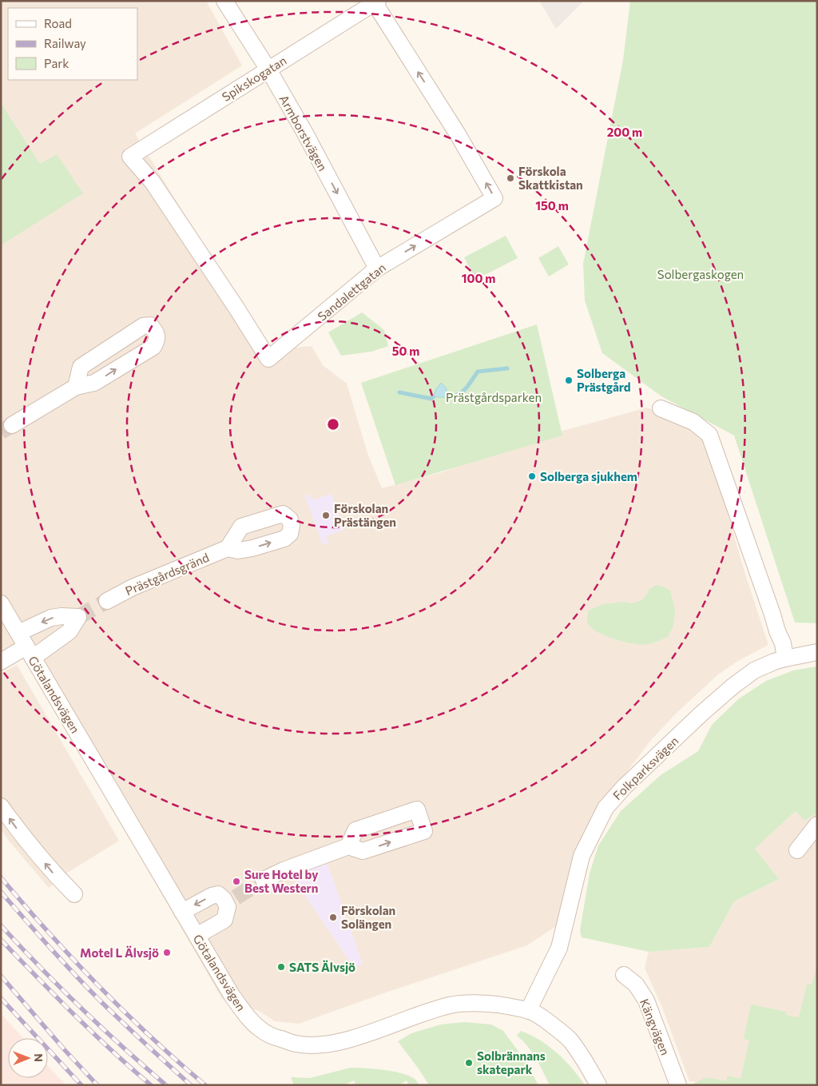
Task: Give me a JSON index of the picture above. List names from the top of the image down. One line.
{"streets":{"street":["Spikskogatan","Armborstvägen","Sandalettgatan","Prästgårdsgränd","Götalandsvägen","Folkparksvägen","Kängvägen"]},"crossings":[["Spikskogatan","Armborstvägen"],["Spikskogatan","Sandalettgatan"],["Armborstvägen","Sandalettgatan"],["Götalandsvägen","Folkparksvägen"]],"one_way":["Armborstvägen"],"parks":["Solbergaskogen","Prästgårdsparken"],"places":["Förskola Skattkistan","Solberga Prästgård","Solberga sjukhem","Förskolan Prästängen","Sure Hotel by Best Western","Förskolan Solängen","Motel L Älvsjö","SATS Älvsjö","Solbrännans skatepark"],"legend":["Road","Railway","Park"],"north":"right","rings":["200 m","150 m","100 m","50 m"]}
